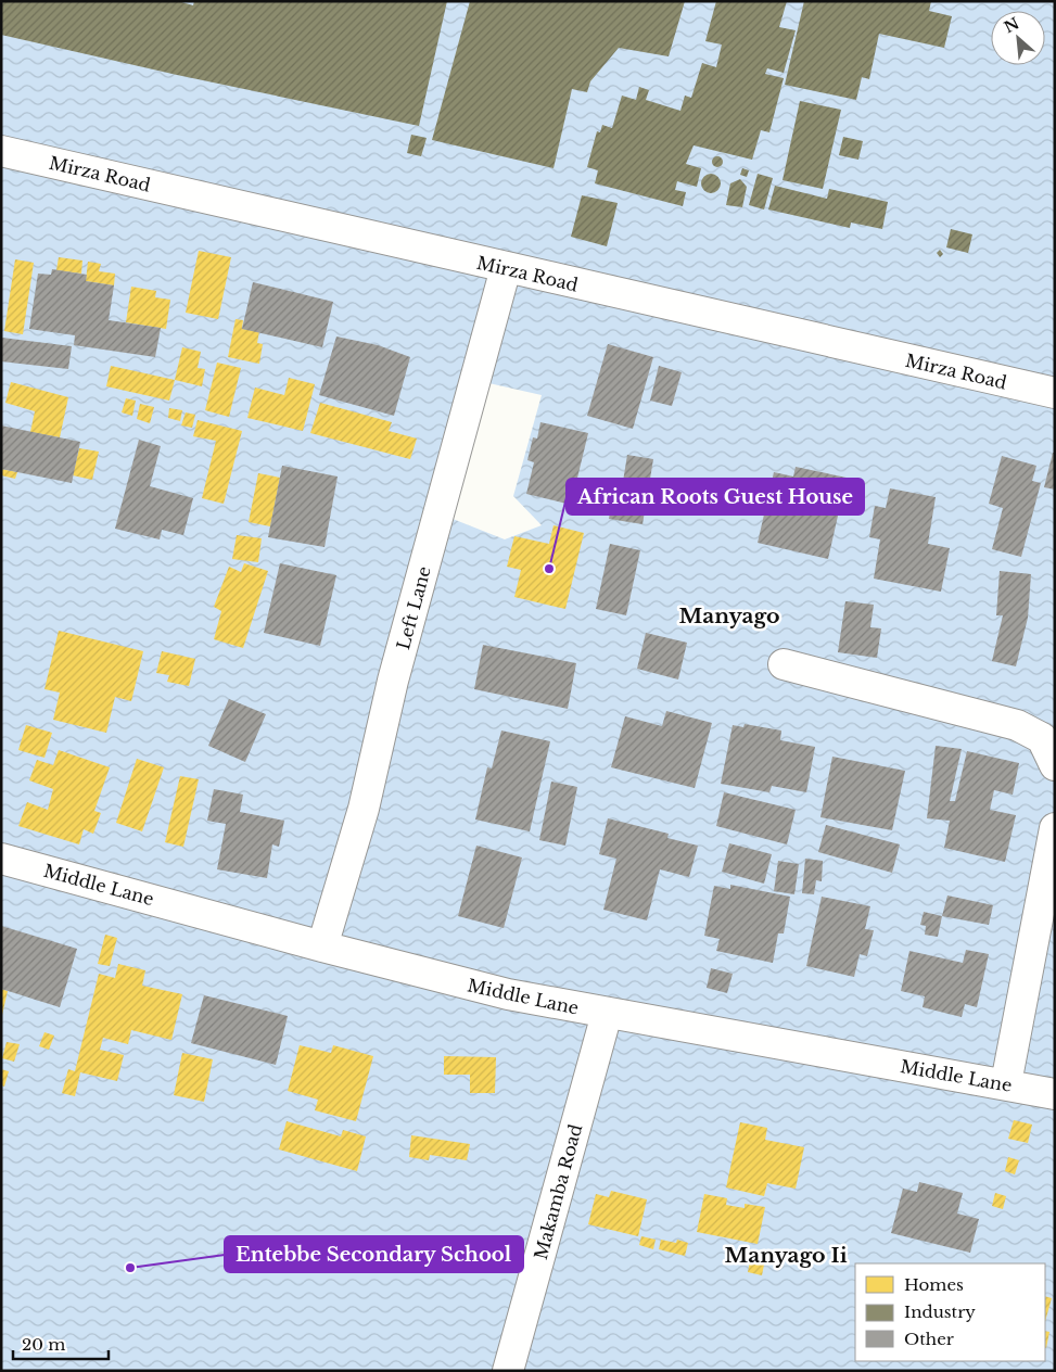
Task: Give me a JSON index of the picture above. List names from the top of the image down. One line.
{"streets":{"street":["Mirza Road","Left Lane","Middle Lane","Makamba Road"]},"crossings":[["Mirza Road","Left Lane"],["Left Lane","Middle Lane"],["Middle Lane","Makamba Road"]],"districts":["Manyago","Manyago Ii"],"places":["African Roots Guest House","Entebbe Secondary School"],"legend":["Homes","Industry","Other"],"scale_bar":"20 m","north":"top left"}
